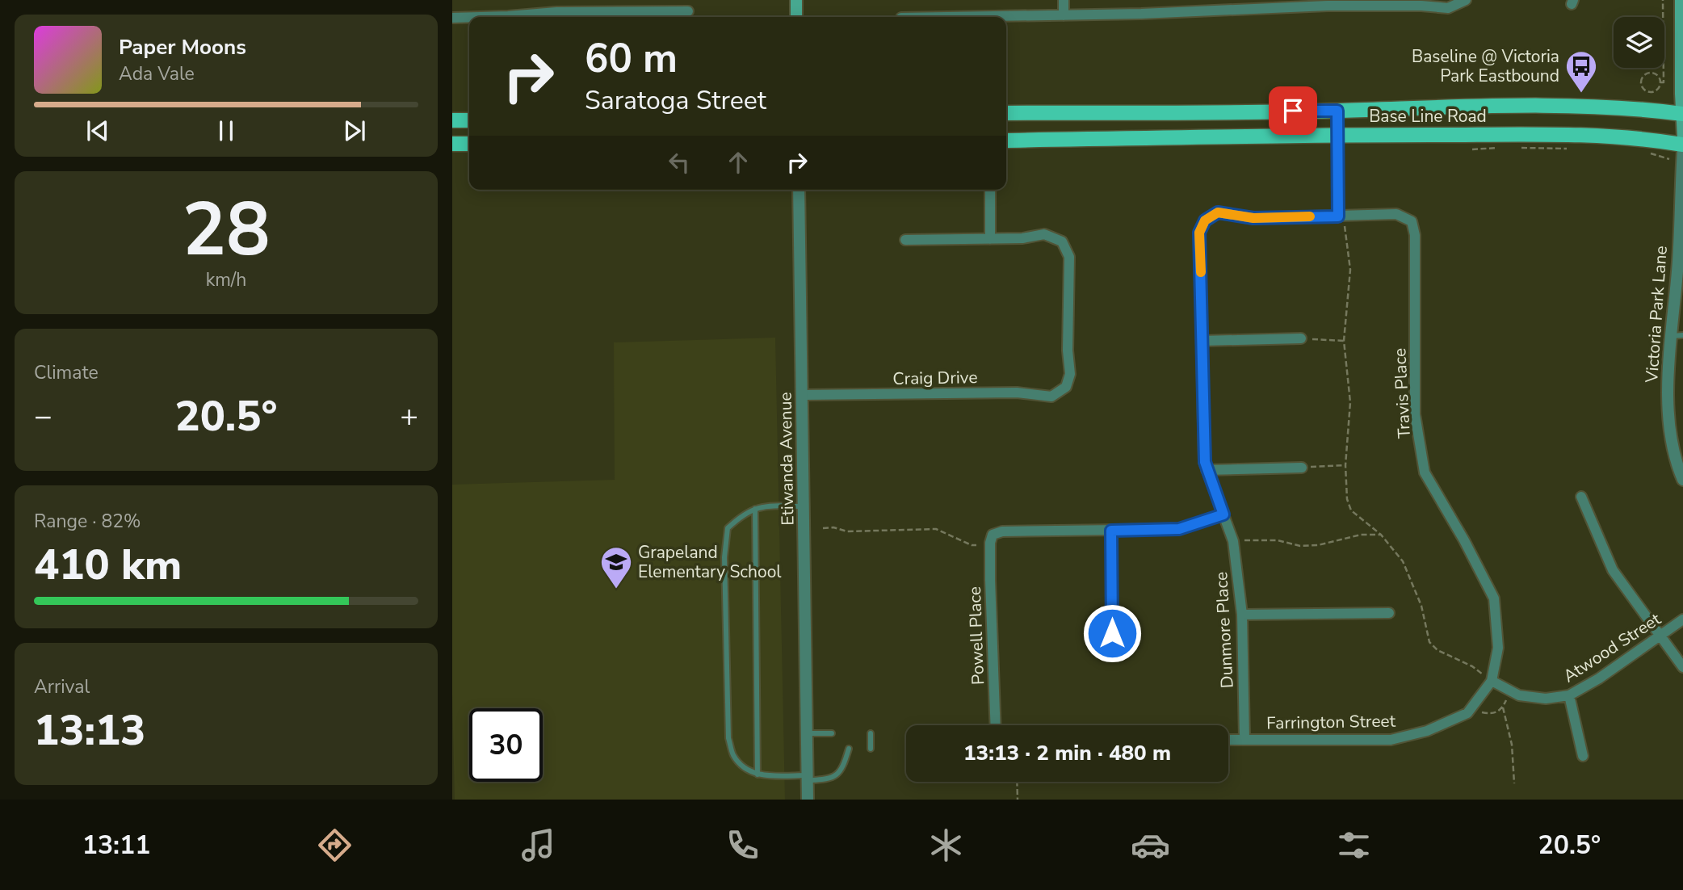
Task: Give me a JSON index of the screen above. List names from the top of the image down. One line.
{"streets":{"main road":["Base Line Road"],"street":["Victoria Park Lane","Craig Drive","Travis Place","Etiwanda Avenue","Dunmore Place","Powell Place","Atwood Street","Farrington Street"]},"crossings":[["Craig Drive","Etiwanda Avenue"],["Travis Place","Dunmore Place"],["Travis Place","Atwood Street"],["Travis Place","Farrington Street"],["Dunmore Place","Farrington Street"],["Atwood Street","Farrington Street"]],"places":{"bus stop":["Baseline @ Victoria Park Eastbound"],"school or university":["Grapeland Elementary School"]},"page":{"turn":["60 m","Saratoga Street"],"song":["Paper Moons","Ada Vale"],"tile":[["28","km/h"],"Climate",["Range · 82%","410 km"],["Arrival","13:13"]],"heat":["−","20.5°","+"],"limit":"30","trip":"13:13 · 2 min · 480 m","tabs":["13:11","20.5°"]}}
